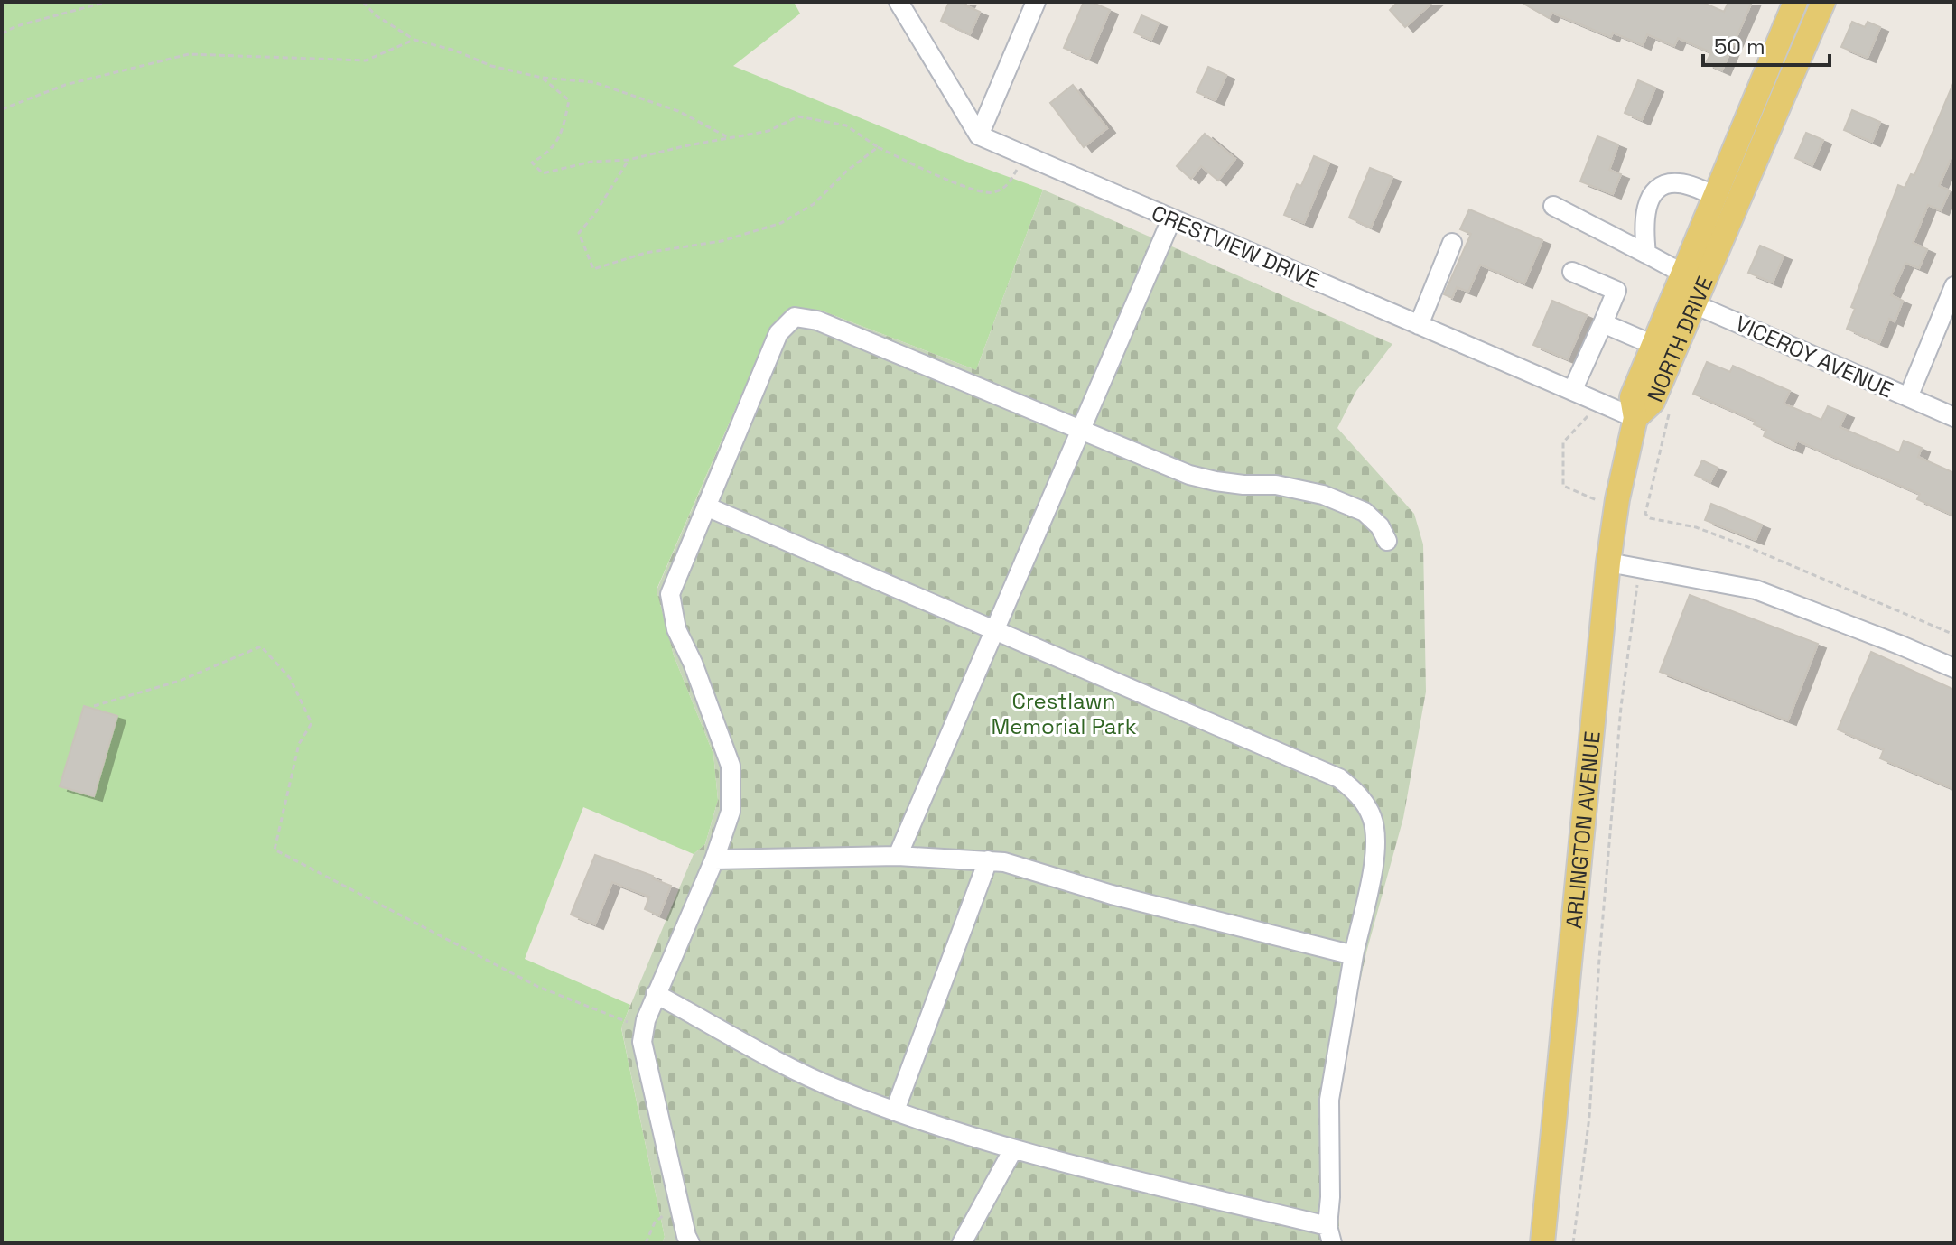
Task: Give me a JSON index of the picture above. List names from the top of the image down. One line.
{"streets":{"main road":["NORTH DRIVE","ARLINGTON AVENUE"],"street":["CRESTVIEW DRIVE","VICEROY AVENUE"]},"crossings":[["CRESTVIEW DRIVE","NORTH DRIVE"],["CRESTVIEW DRIVE","ARLINGTON AVENUE"],["NORTH DRIVE","VICEROY AVENUE"],["NORTH DRIVE","ARLINGTON AVENUE"]],"parks":["Crestlawn Memorial Park"],"scale_bar":"50 m"}
